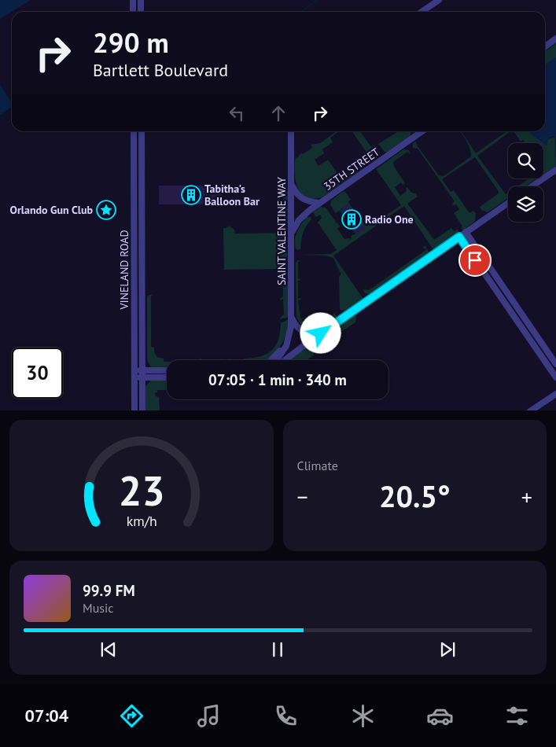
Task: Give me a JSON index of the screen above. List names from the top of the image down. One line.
{"streets":{"street":["35TH STREET","SAINT VALENTINE WAY","VINELAND ROAD"]},"crossings":[["35TH STREET","SAINT VALENTINE WAY"]],"places":{"building":["Tabitha's Balloon Bar","Radio One"],"place":["Orlando Gun Club"]},"page":{"turn":["290 m","Bartlett Boulevard"],"limit":"30","trip":"07:05 · 1 min · 340 m","tile":"Climate","heat":["−","20.5°","+"],"song":["99.9 FM","Music"],"tabs":"07:04","gauge":["23","km/h"]}}
